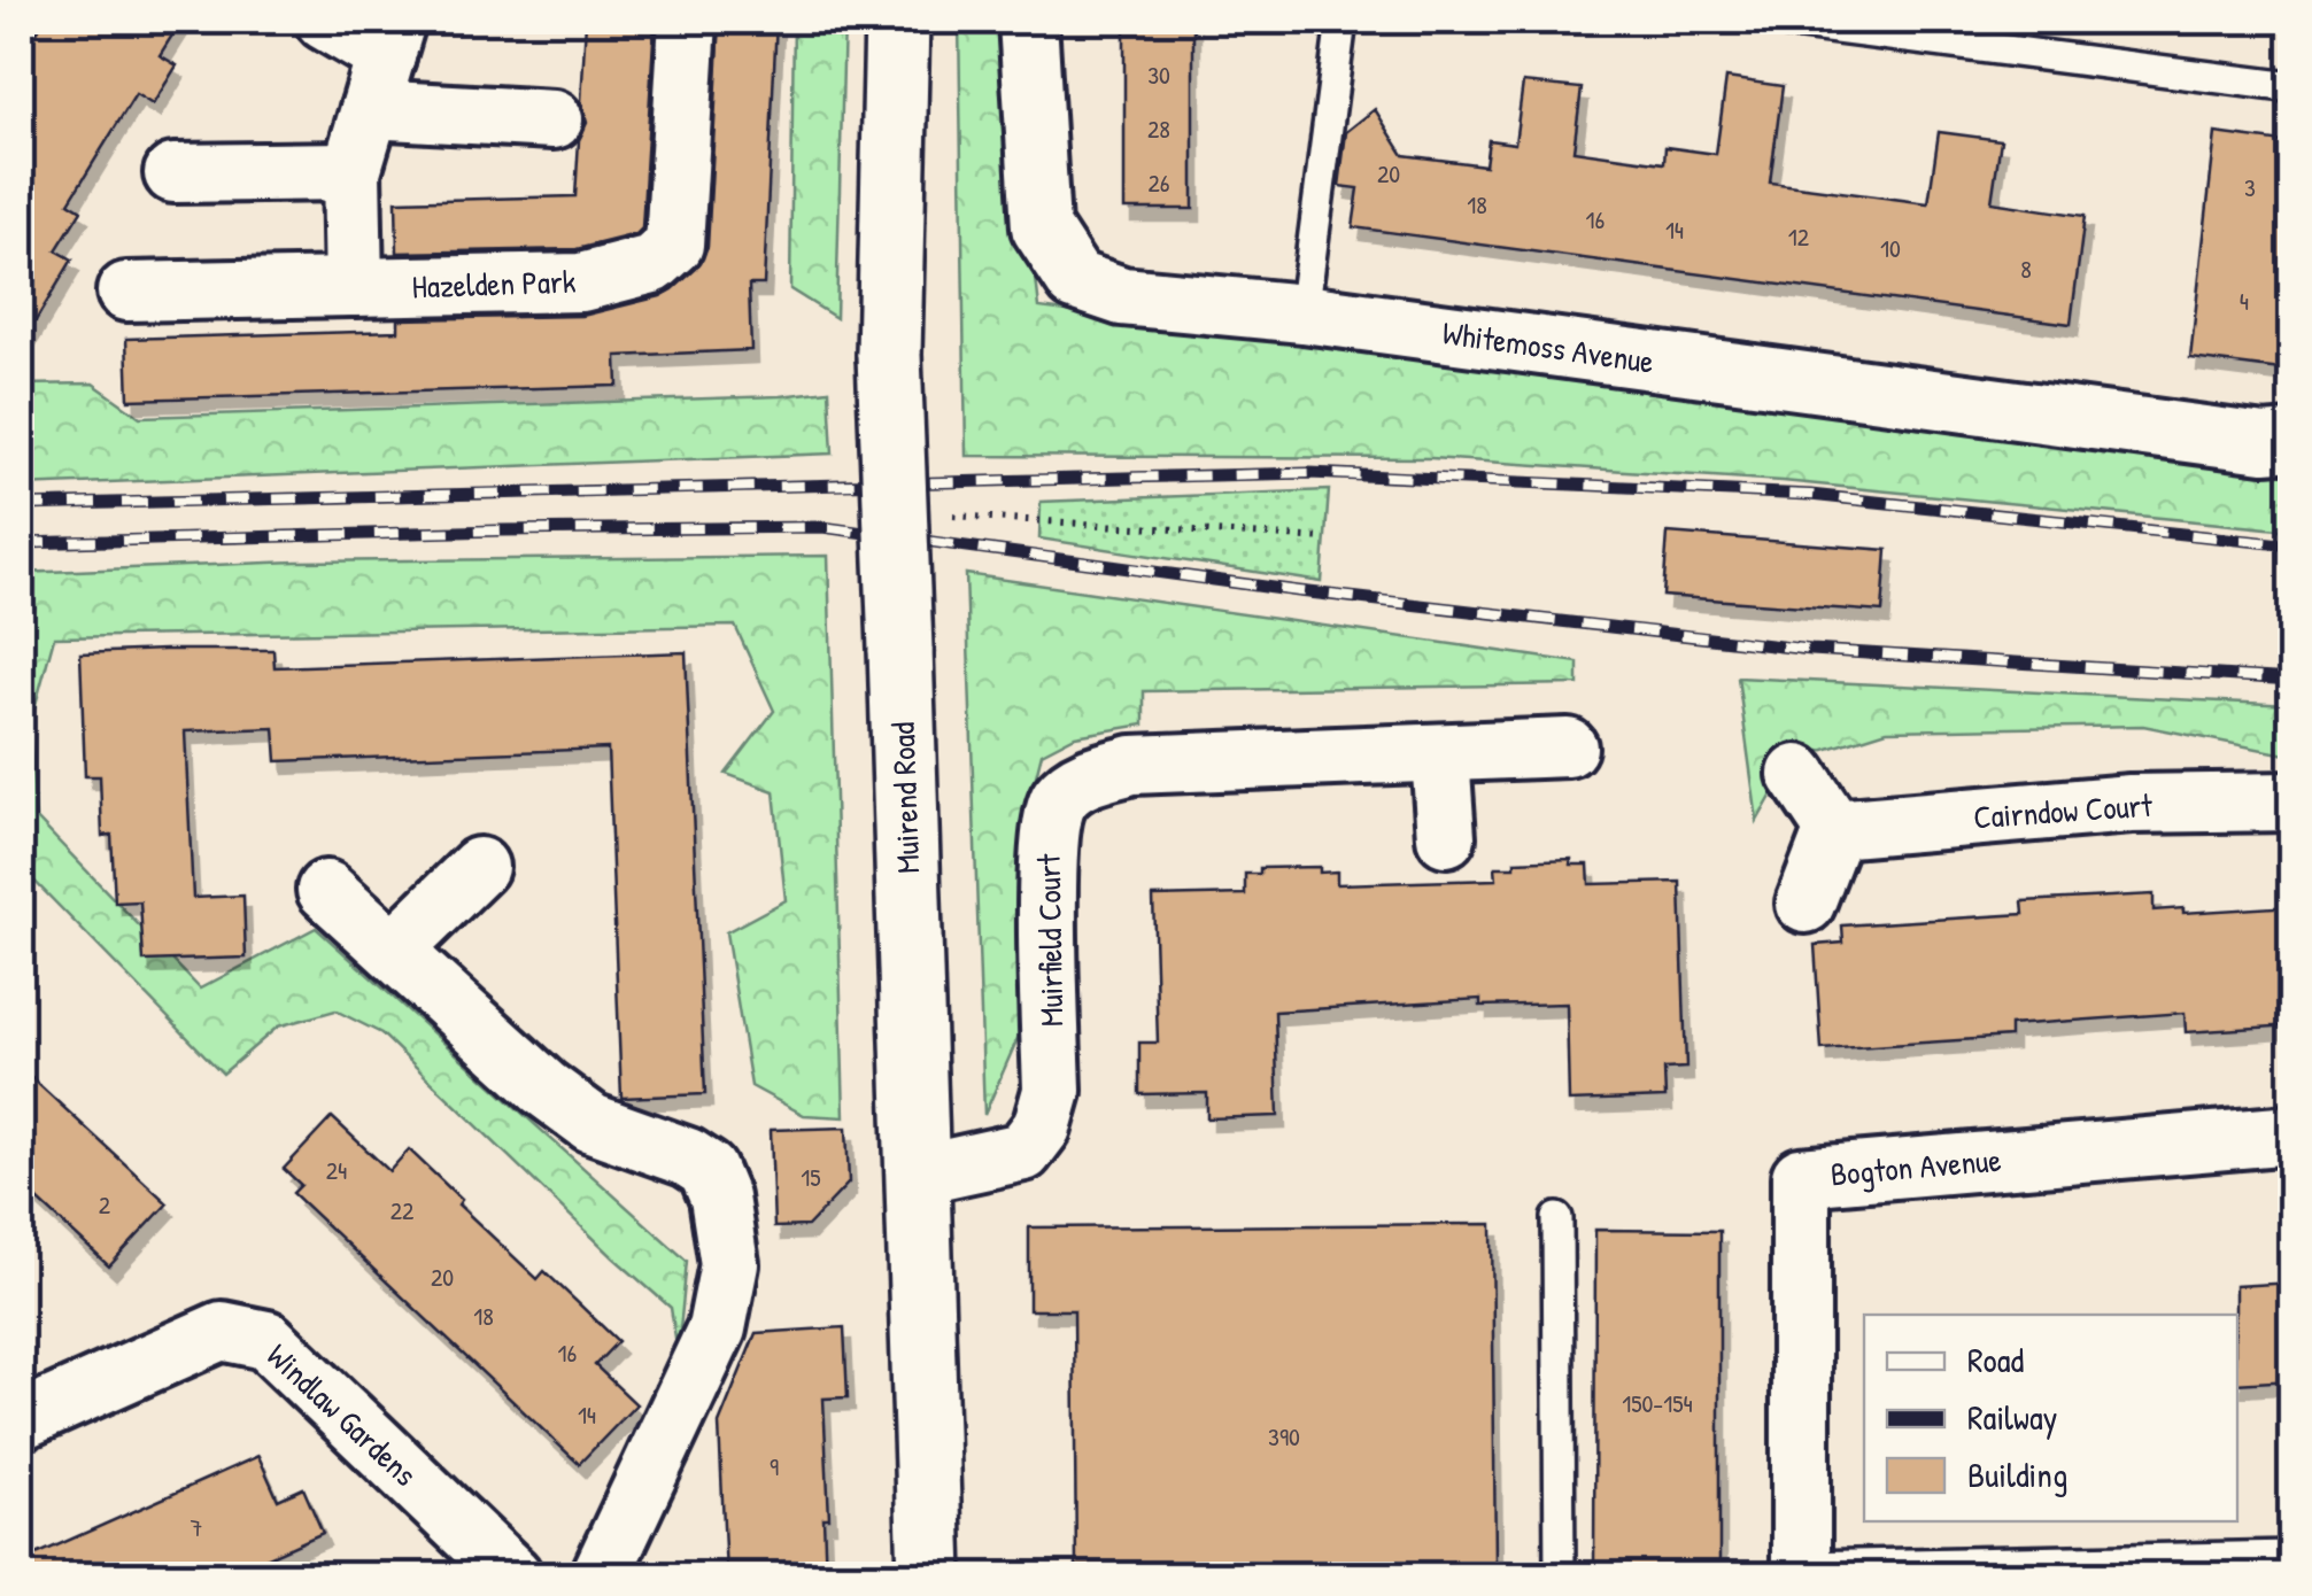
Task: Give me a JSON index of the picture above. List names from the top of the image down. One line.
{"streets":{"street":["Hazelden Park","Whitemoss Avenue","Muirend Road","Cairndow Court","Muirfield Court","Bogton Avenue","Windlaw Gardens"]},"crossings":[["Muirend Road","Muirfield Court"]],"house_numbers":["30","28","20","26","3","18","16","14","12","10","8","4","24","15","2","22","20","18","16","150-154","14","390","9","7"],"legend":["Road","Railway","Building"]}
